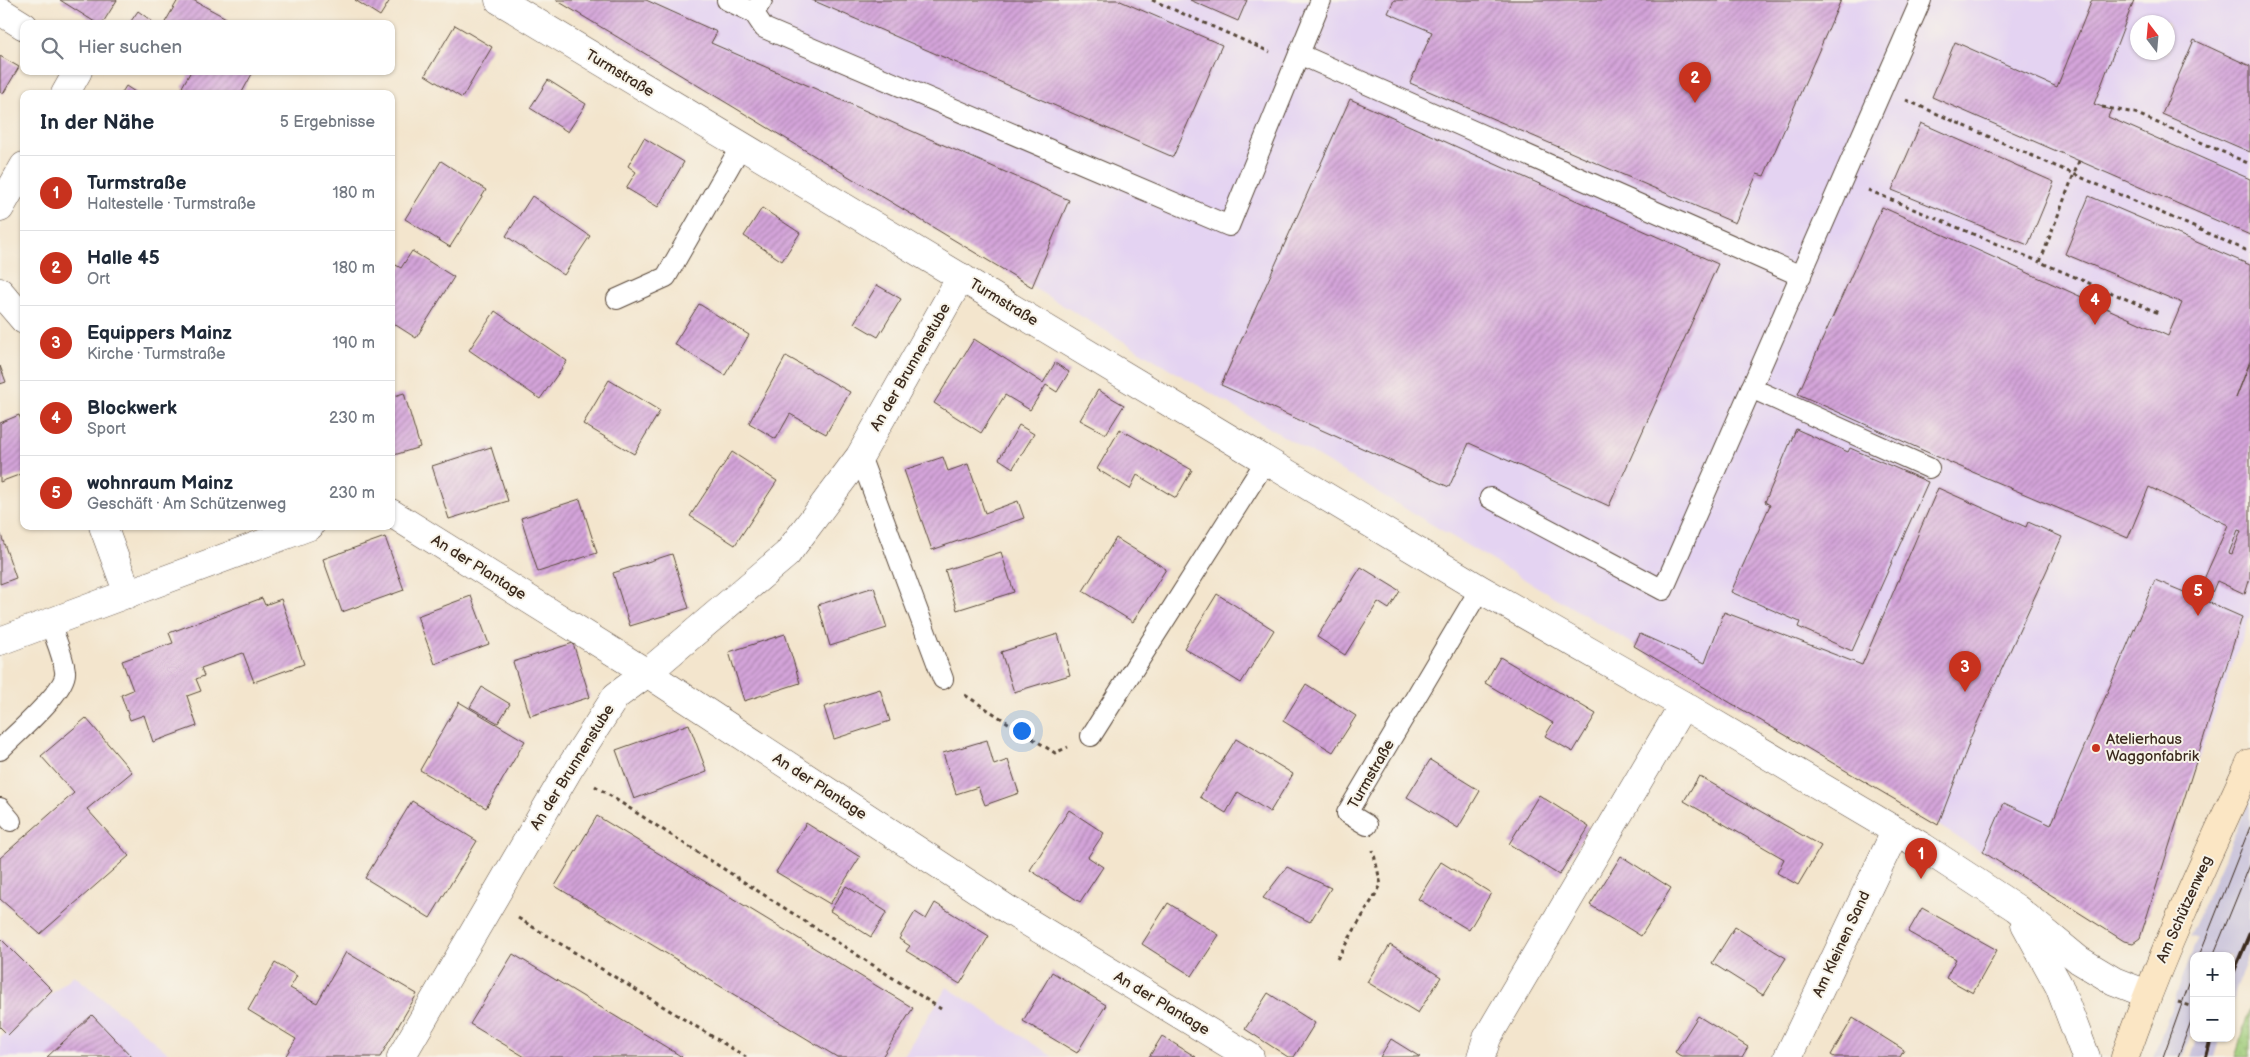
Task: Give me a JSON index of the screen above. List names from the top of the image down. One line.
{"streets":{"main road":["Am Schützenweg"],"street":["Turmstraße","An der Brunnenstube","An der Plantage","Am Kleinen Sand"]},"crossings":[["Turmstraße","An der Brunnenstube"],["Turmstraße","Am Schützenweg"],["Turmstraße","Am Kleinen Sand"],["An der Brunnenstube","An der Plantage"]],"places":["Atelierhaus Waggonfabrik"],"north":"top","page":{"search":"Hier suchen","pins":["2","4","5","3","1"],"heading":["In der Nähe","5 Ergebnisse"],"list":[{"mark":"1","name":"Turmstraße","note":"Haltestelle · Turmstraße","value":"180 m"},{"mark":"2","name":"Halle 45","note":"Ort","value":"180 m"},{"mark":"3","name":"Equippers Mainz","note":"Kirche · Turmstraße","value":"190 m"},{"mark":"4","name":"Blockwerk","note":"Sport","value":"230 m"},{"mark":"5","name":"wohnraum Mainz","note":"Geschäft · Am Schützenweg","value":"230 m"}],"map_buttons":["+","−"]}}
